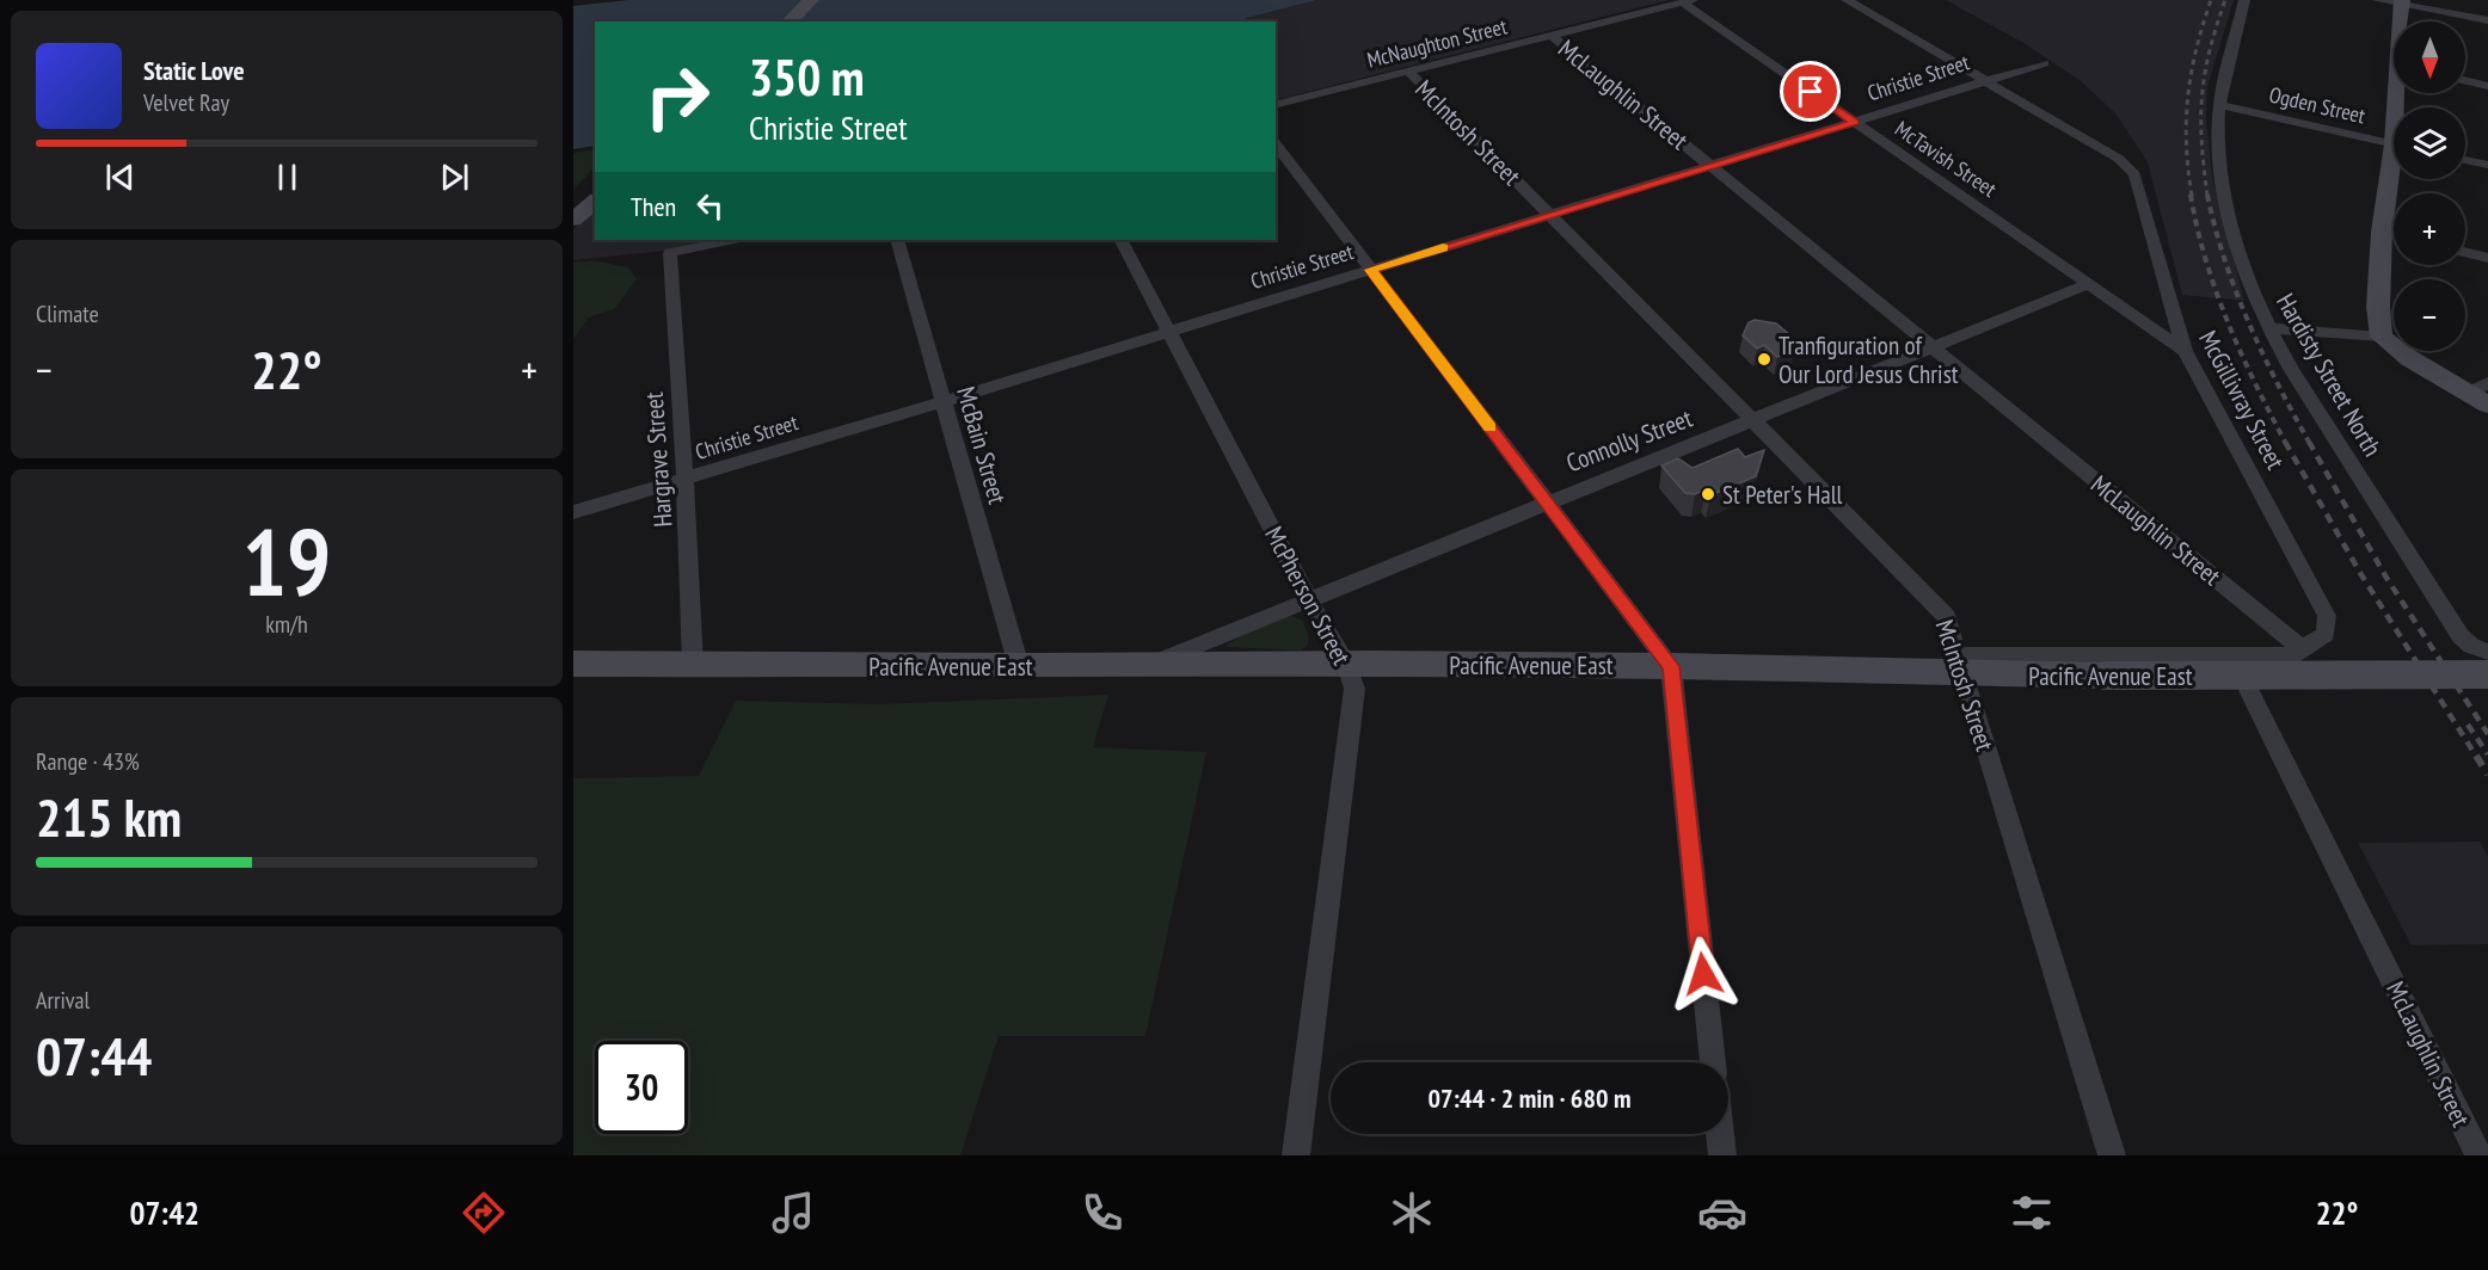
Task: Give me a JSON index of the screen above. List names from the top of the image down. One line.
{"streets":{"street":["McNaughton Street","Christie Street","McLaughlin Street","Ogden Street","McIntosh Street","McTavish Street","Hardisty Street North","McGillivray Street","Connolly Street","McBain Street","Hargrave Street","McPherson Street","Pacific Avenue East"]},"crossings":[["McNaughton Street","McLaughlin Street"],["McNaughton Street","McIntosh Street"],["McNaughton Street","McTavish Street"],["Christie Street","McLaughlin Street"],["Christie Street","McIntosh Street"],["Christie Street","McTavish Street"],["Christie Street","McGillivray Street"],["Christie Street","McBain Street"],["Christie Street","Hargrave Street"],["Christie Street","McPherson Street"],["McLaughlin Street","McGillivray Street"],["McLaughlin Street","Connolly Street"],["Ogden Street","Hardisty Street North"],["McIntosh Street","Connolly Street"],["McIntosh Street","Pacific Avenue East"],["McTavish Street","McGillivray Street"],["McTavish Street","Connolly Street"],["Connolly Street","McPherson Street"],["Connolly Street","Pacific Avenue East"],["McBain Street","Pacific Avenue East"],["Hargrave Street","Pacific Avenue East"],["McPherson Street","Pacific Avenue East"]],"places":["Tranfiguration of Our Lord Jesus Christ","St Peter's Hall"],"north":"bottom","page":{"map_buttons":["+","−"],"turn":["350 m","Christie Street"],"song":["Static Love","Velvet Ray"],"then":"Then","tile":["Climate",["19","km/h"],["Range · 43%","215 km"],["Arrival","07:44"]],"heat":["−","22°","+"],"limit":"30","trip":"07:44 · 2 min · 680 m","tabs":["07:42","22°"]}}
